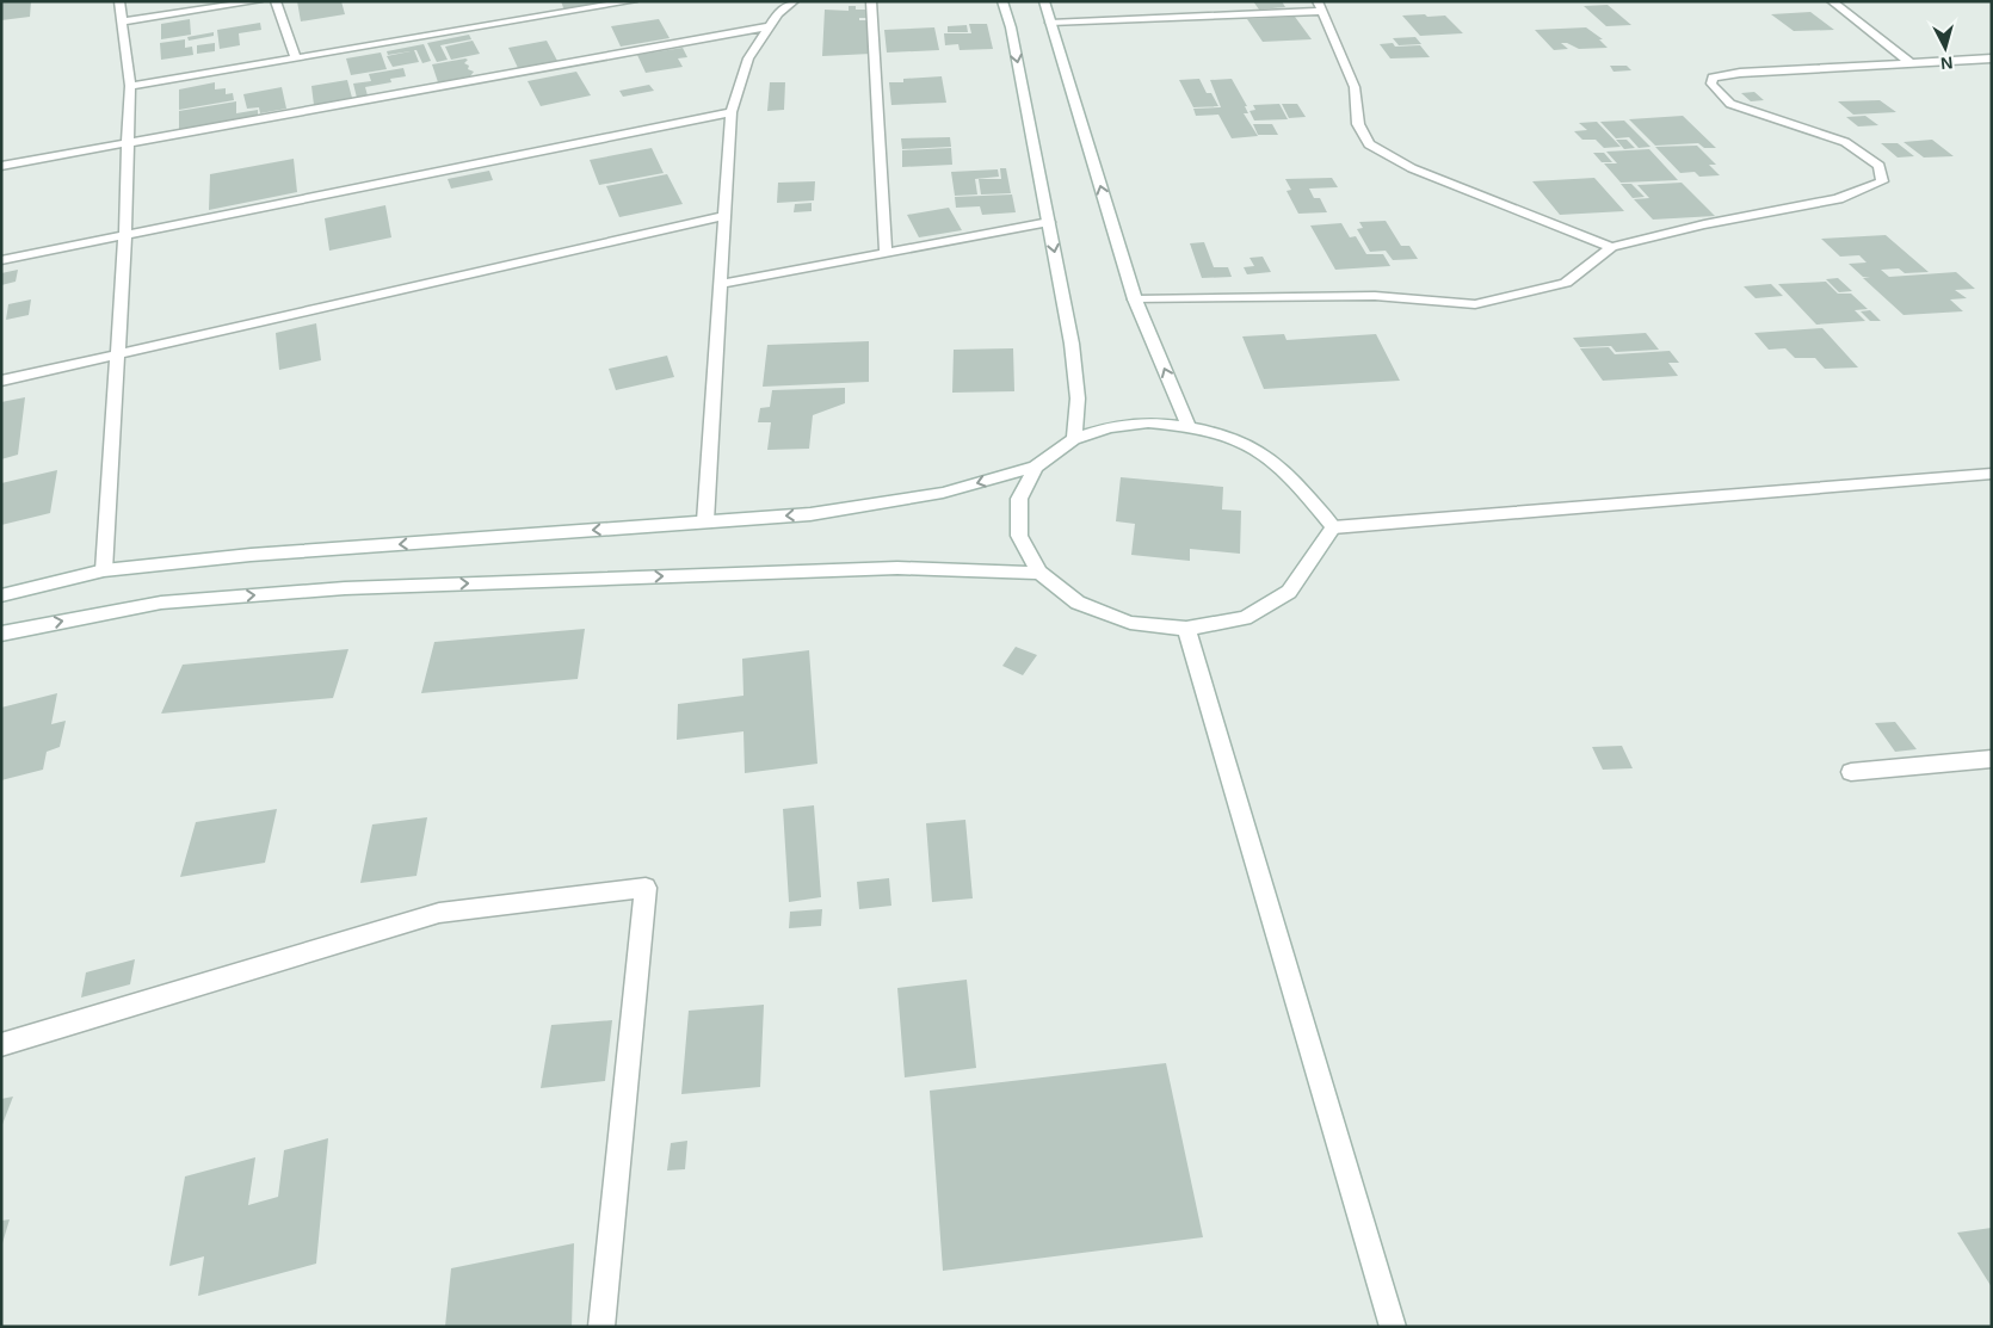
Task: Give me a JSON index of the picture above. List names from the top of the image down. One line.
{"north":"bottom"}
